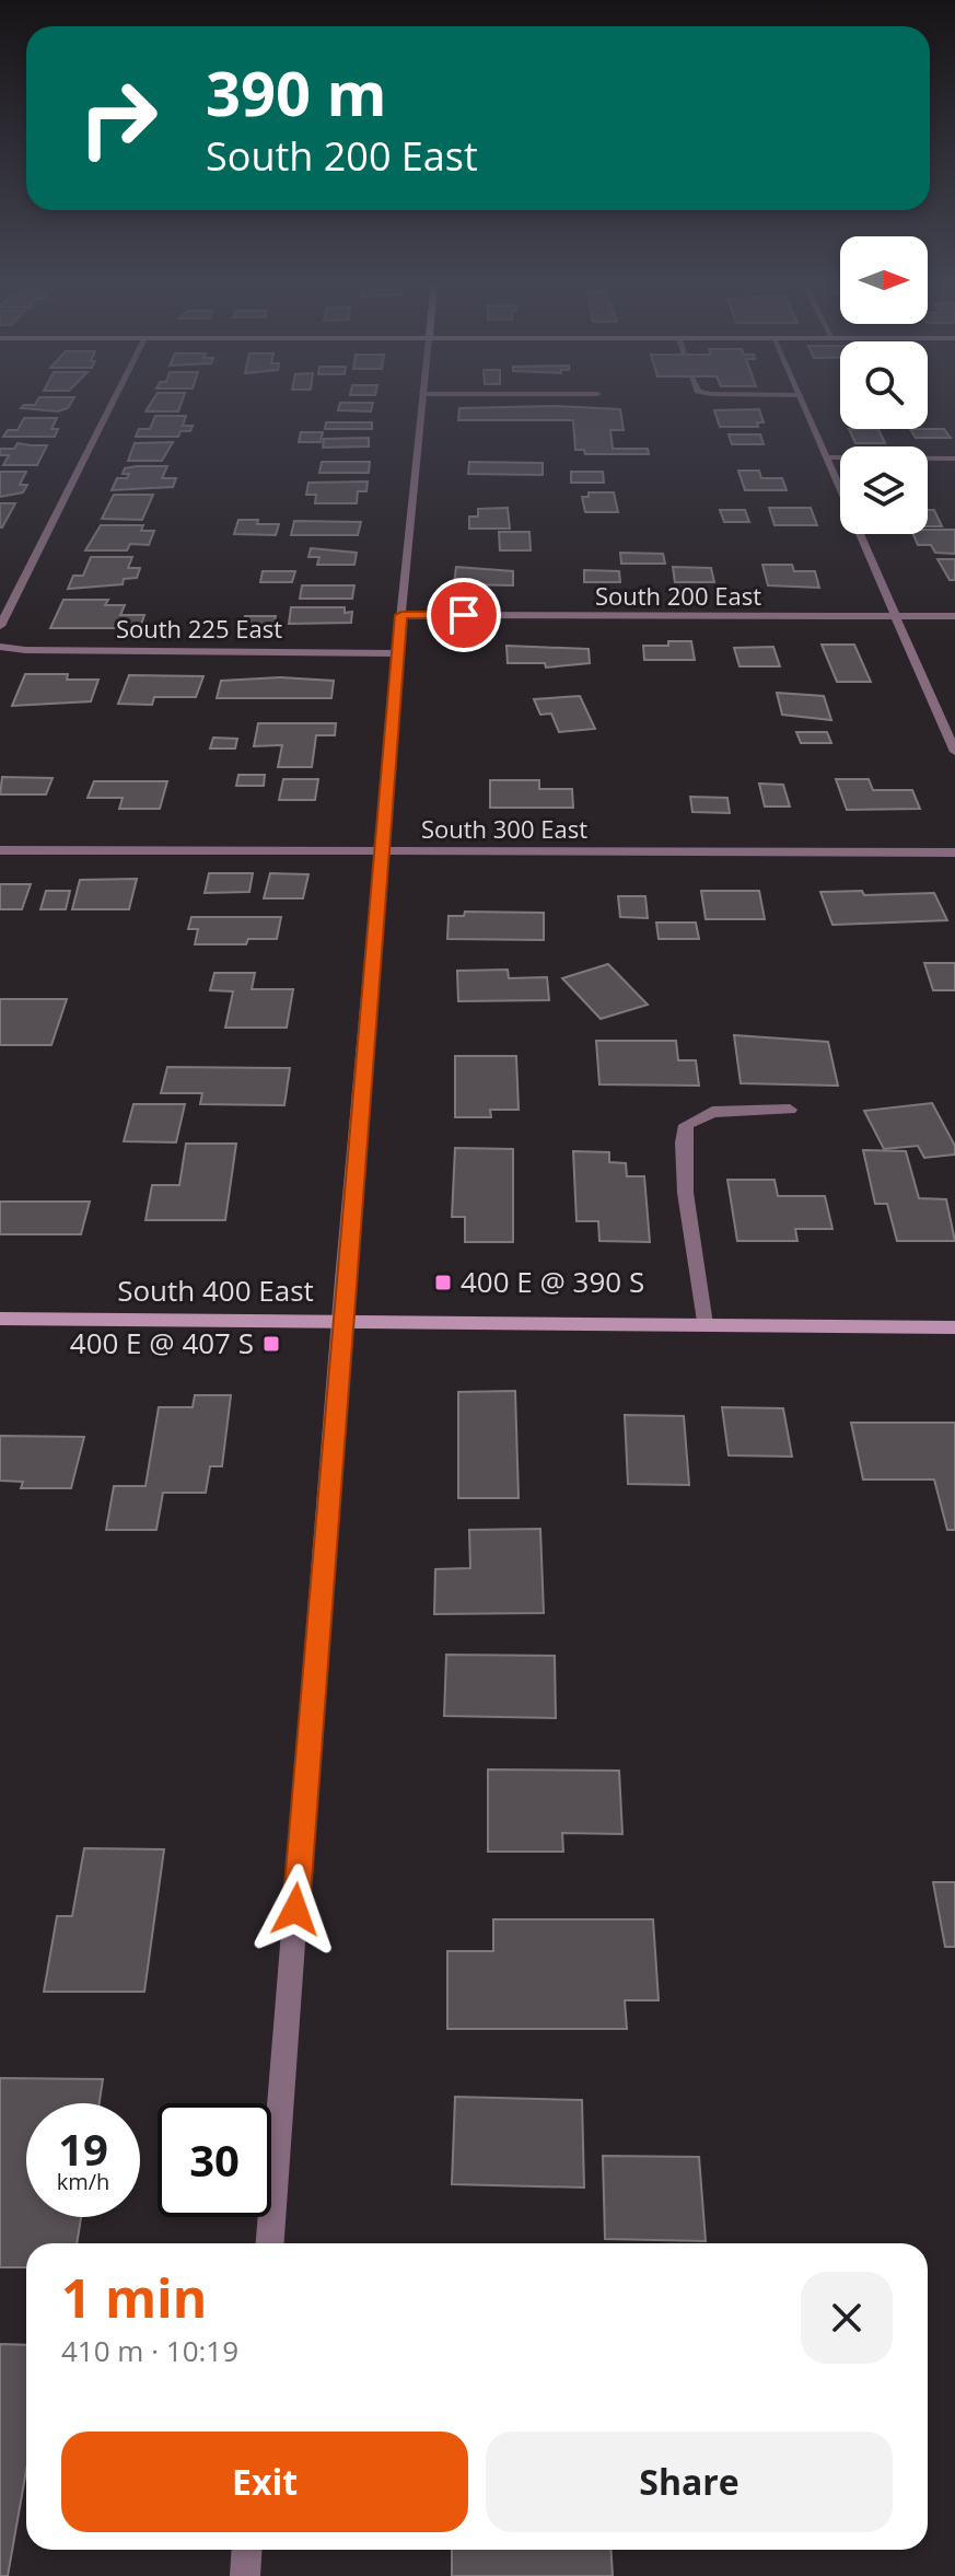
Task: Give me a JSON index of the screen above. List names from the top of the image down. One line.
{"streets":{"main road":["South 400 East"],"street":["South 200 East","South 225 East","South 300 East"]},"places":{"transit":["400 E @ 390 S","400 E @ 407 S"]},"north":"right","page":{"turn":["390 m","South 200 East"],"speed":"19 km/h","limit":"30","heading":["1 min","410 m · 10:19"],"buttons":["Exit","Share"]}}
